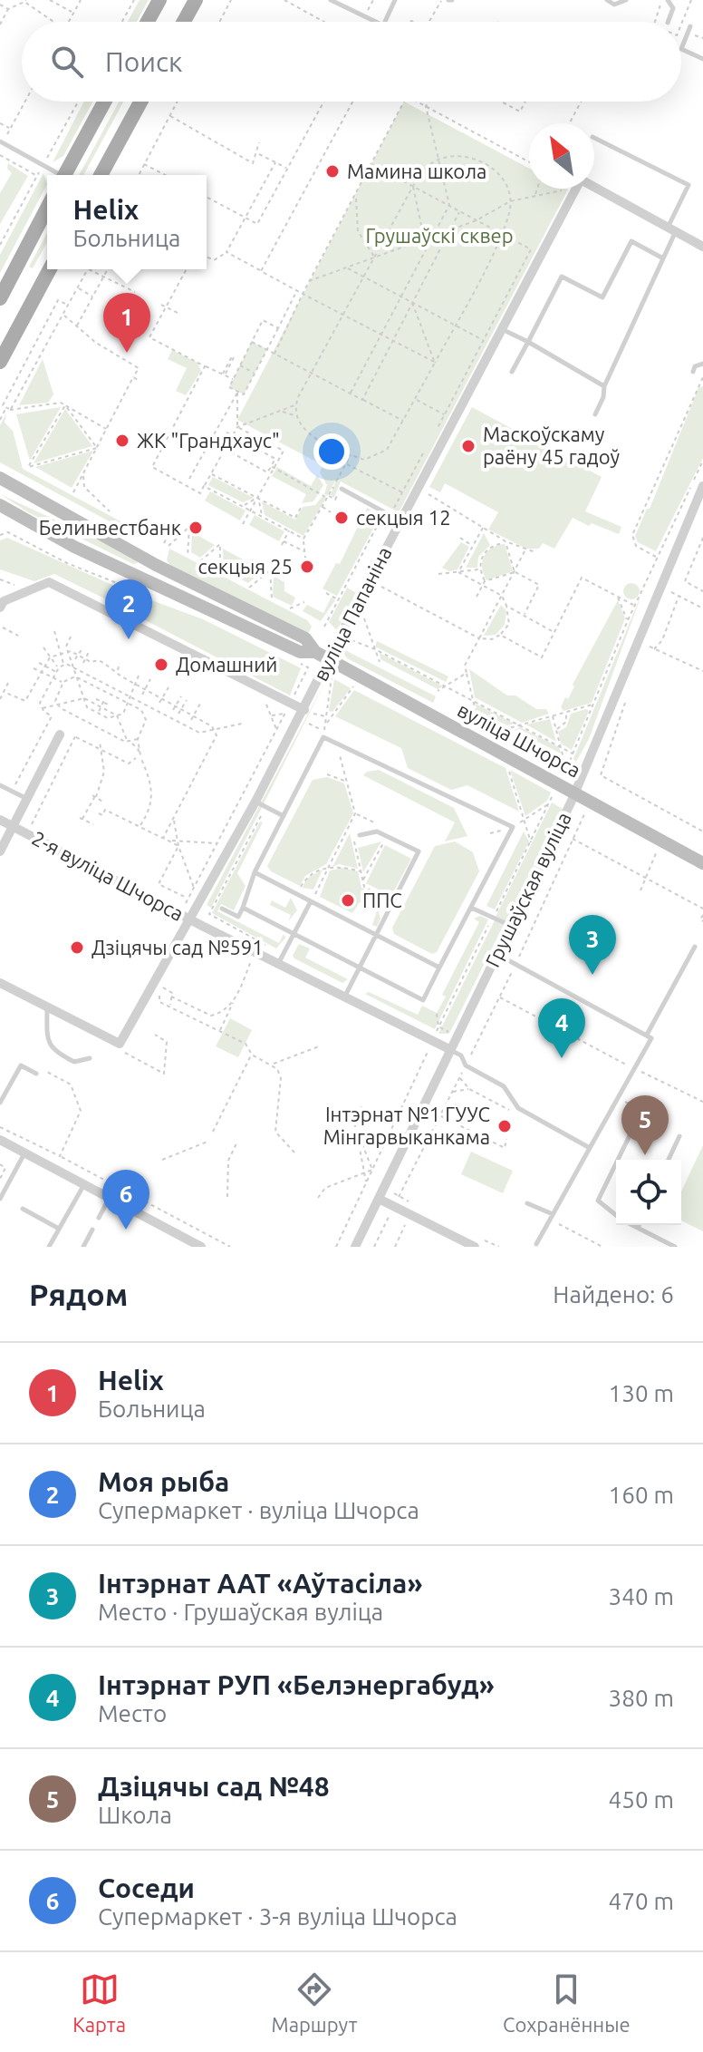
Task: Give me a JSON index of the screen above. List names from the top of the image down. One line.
{"streets":{"main road":["вуліца Шчорса"],"street":["вуліца Папаніна","2-я вуліца Шчорса","Грушаўская вуліца"]},"crossings":[["вуліца Папаніна","вуліца Шчорса"],["вуліца Папаніна","2-я вуліца Шчорса"],["вуліца Шчорса","Грушаўская вуліца"],["2-я вуліца Шчорса","Грушаўская вуліца"]],"parks":["Грушаўскі сквер"],"places":["Мамина школа","ЖК \"Грандхаус\"","Маскоўскаму раёну 45 гадоў","секцыя 12","Белинвестбанк","секцыя 25","Домашний","ППС","Дзіцячы сад №591","Інтэрнат №1 ГУУС Мінгарвыканкама"],"north":"top left","page":{"search":"Поиск","popup":["Helix","Больница"],"pins":["1","2","3","4","5","6"],"heading":["Рядом","Найдено: 6"],"list":[{"mark":"1","name":"Helix","note":"Больница","value":"130 m"},{"mark":"2","name":"Моя рыба","note":"Супермаркет · вуліца Шчорса","value":"160 m"},{"mark":"3","name":"Інтэрнат ААТ «Аўтасіла»","note":"Место · Грушаўская вуліца","value":"340 m"},{"mark":"4","name":"Інтэрнат РУП «Белэнергабуд»","note":"Место","value":"380 m"},{"mark":"5","name":"Дзіцячы сад №48","note":"Школа","value":"450 m"},{"mark":"6","name":"Соседи","note":"Супермаркет · 3-я вуліца Шчорса","value":"470 m"}],"nav":["Карта","Маршрут","Сохранённые"]}}
